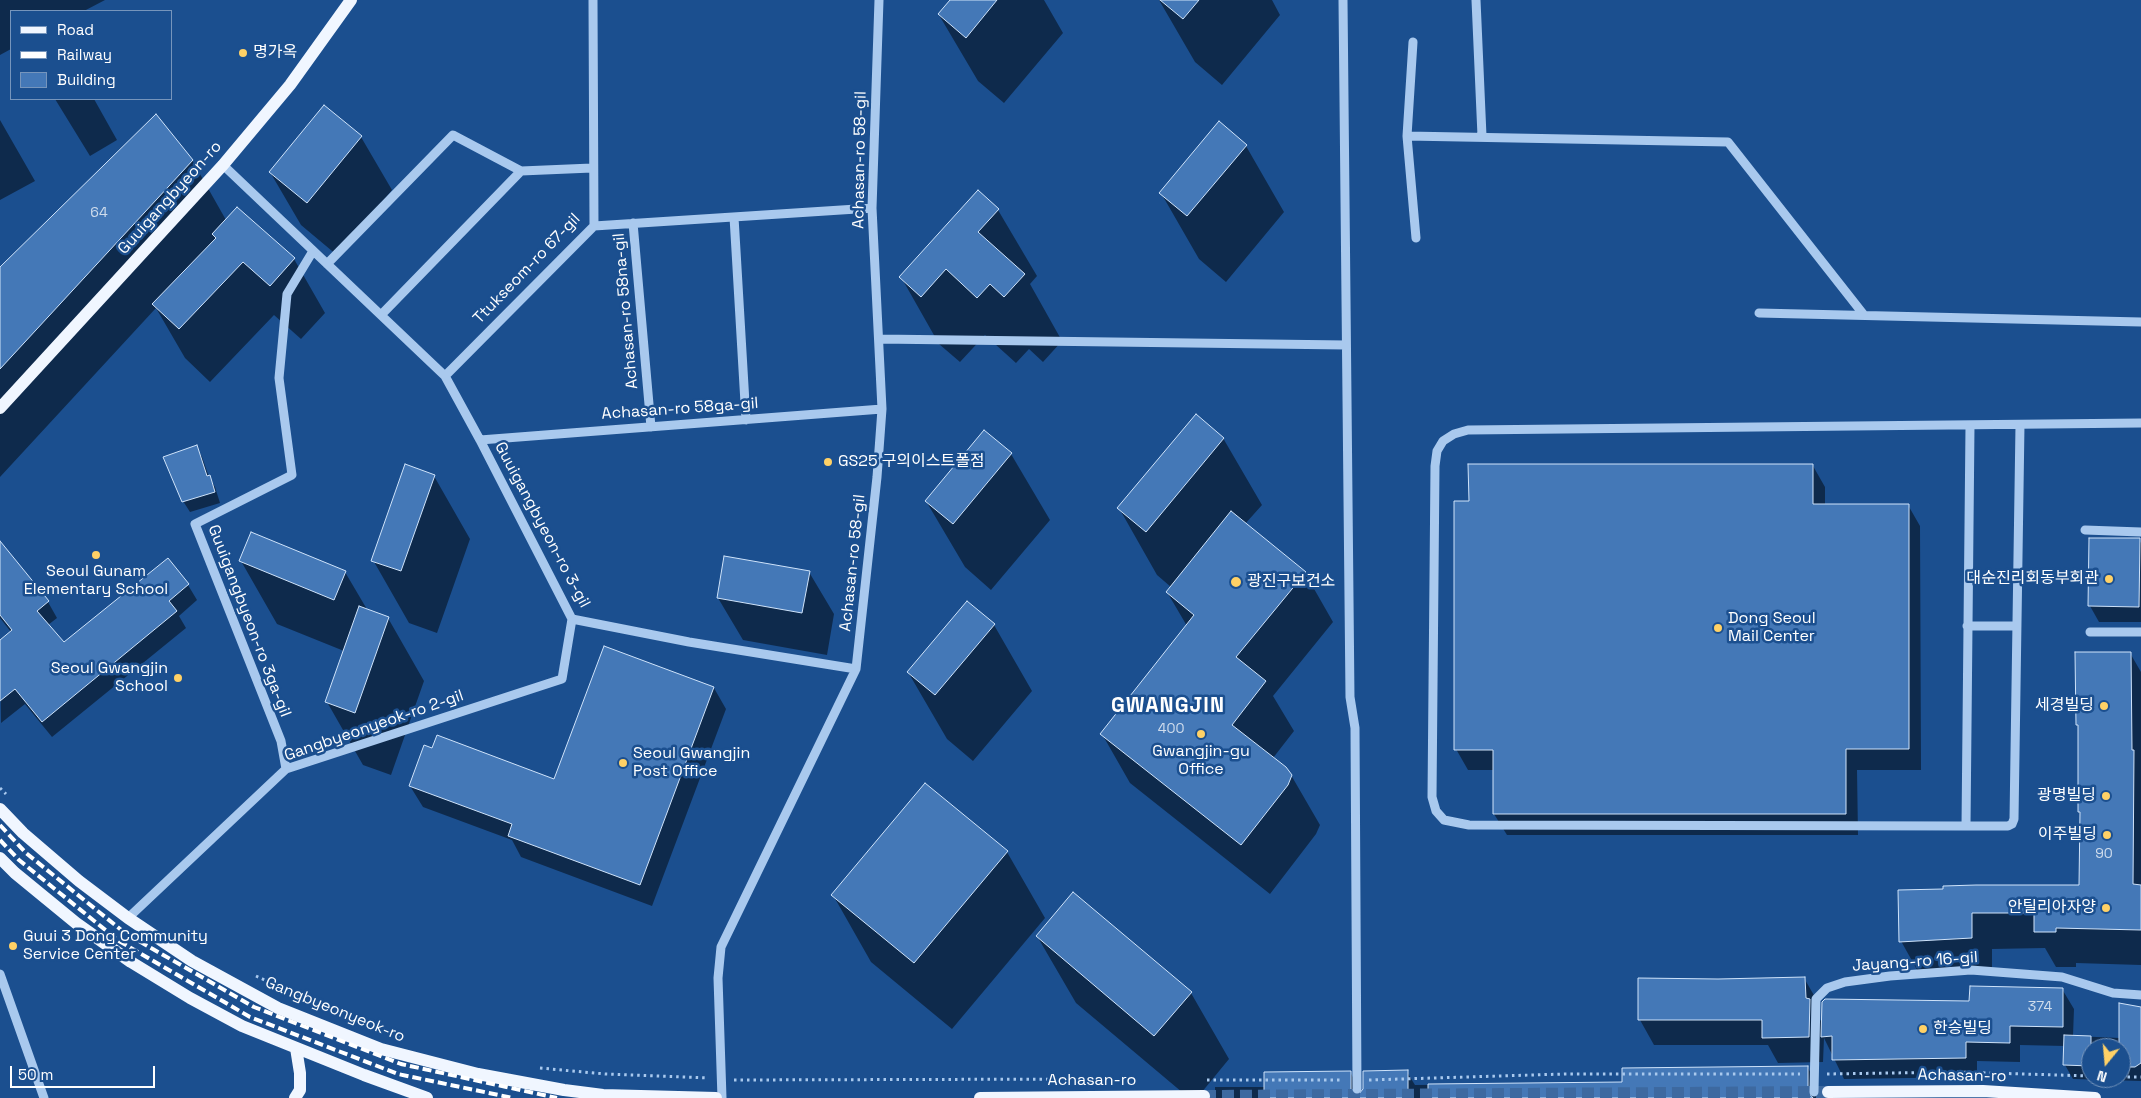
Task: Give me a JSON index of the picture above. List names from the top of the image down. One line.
{"streets":{"main road":["Guuigangbyeon-ro","Gangbyeonyeok-ro","Achasan-ro"],"street":["Achasan-ro 58-gil","Ttukseom-ro 67-gil","Achasan-ro 58na-gil","Achasan-ro 58ga-gil","Guuigangbyeon-ro 3-gil","Guuigangbyeon-ro 3ga-gil","Gangbyeonyeok-ro 2-gil","Jayang-ro 16-gil"]},"crossings":[["Achasan-ro 58-gil","Achasan-ro 58na-gil"],["Achasan-ro 58-gil","Achasan-ro 58ga-gil"],["Achasan-ro 58-gil","Guuigangbyeon-ro 3-gil"],["Guuigangbyeon-ro","Guuigangbyeon-ro 3-gil"],["Ttukseom-ro 67-gil","Achasan-ro 58na-gil"],["Ttukseom-ro 67-gil","Guuigangbyeon-ro 3-gil"],["Achasan-ro 58na-gil","Achasan-ro 58ga-gil"],["Achasan-ro 58ga-gil","Guuigangbyeon-ro 3-gil"],["Guuigangbyeon-ro 3-gil","Guuigangbyeon-ro 3ga-gil"],["Guuigangbyeon-ro 3-gil","Gangbyeonyeok-ro 2-gil"],["Guuigangbyeon-ro 3ga-gil","Gangbyeonyeok-ro 2-gil"],["Gangbyeonyeok-ro 2-gil","Gangbyeonyeok-ro"]],"districts":["GWANGJIN"],"places":["명가옥","GS25 구의이스트폴점","Seoul Gunam Elementary School","대순진리회동부회관","광진구보건소","Dong Seoul Mail Center","Seoul Gwangjin School","세경빌딩","Gwangjin-gu Office","Seoul Gwangjin Post Office","광명빌딩","이주빌딩","안틸리아자양","Guui 3 Dong Community Service Center","한승빌딩"],"house_numbers":["64","400","90","374"],"legend":["Road","Railway","Building"],"scale_bar":"50 m","north":"bottom"}
